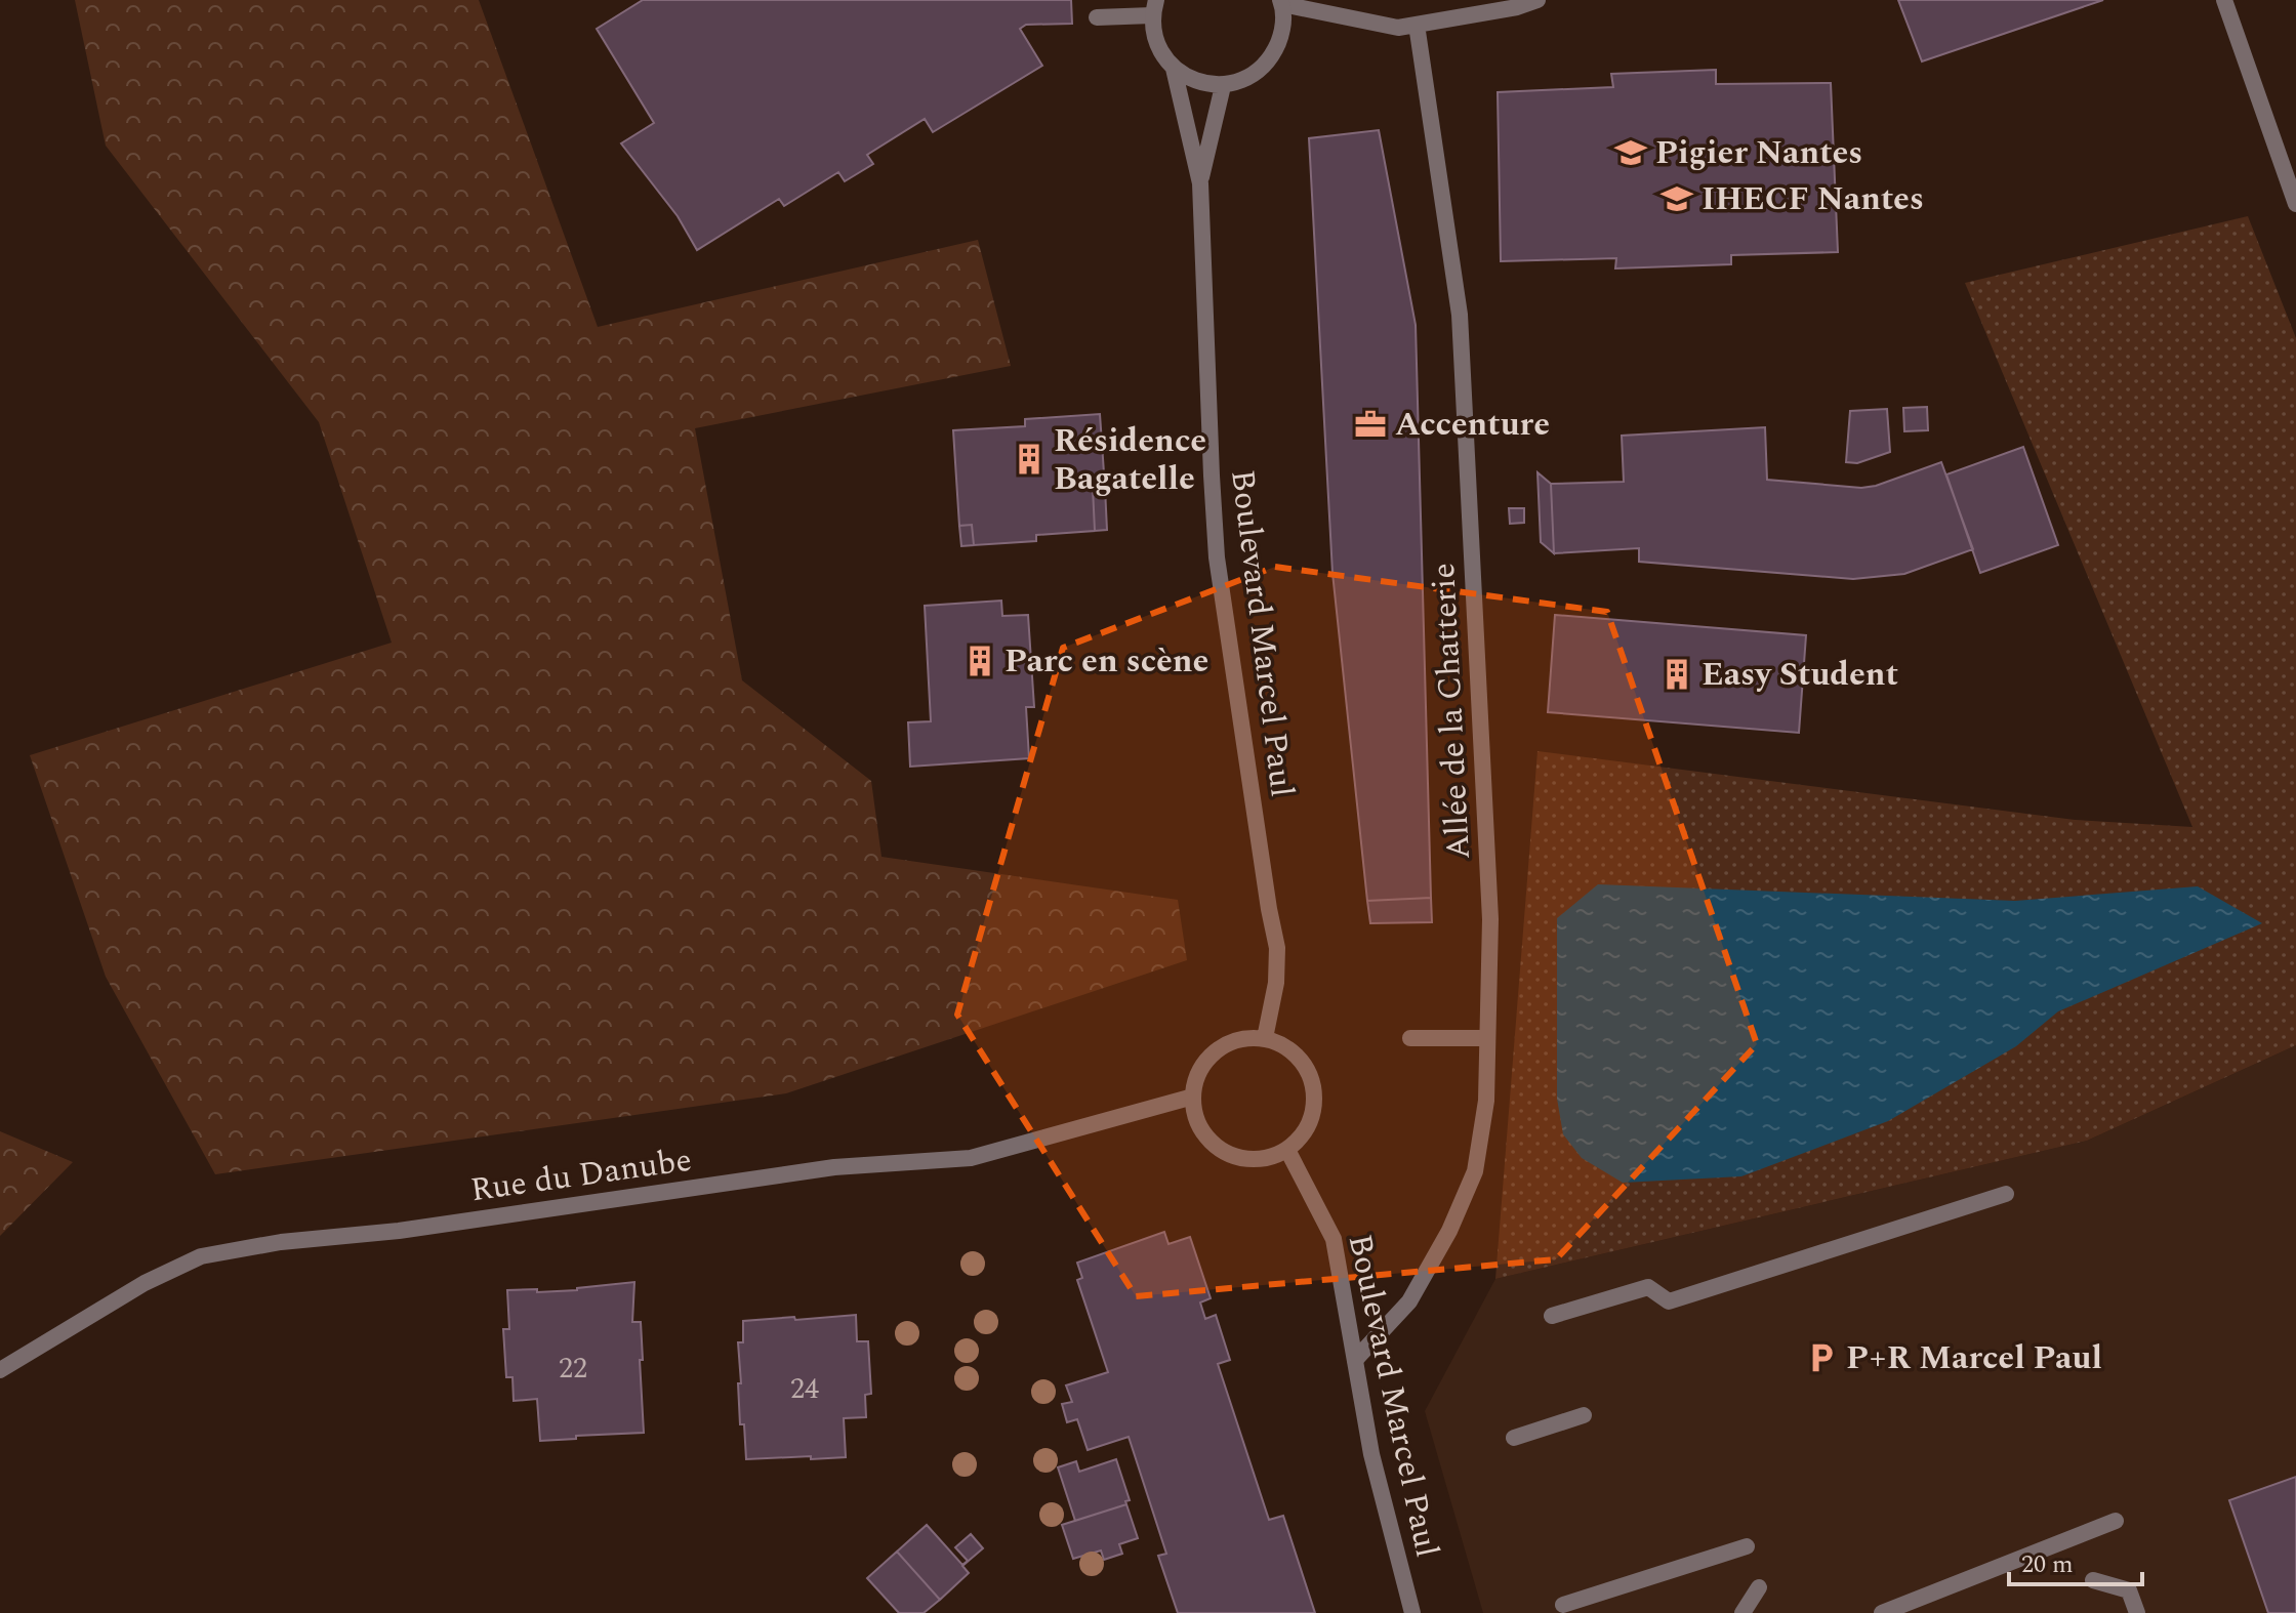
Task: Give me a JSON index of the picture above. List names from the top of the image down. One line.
{"streets":{"street":["Boulevard Marcel Paul","Allée de la Chatterie","Rue du Danube"]},"crossings":[["Boulevard Marcel Paul","Allée de la Chatterie"],["Boulevard Marcel Paul","Rue du Danube"]],"places":{"school or university":["Pigier Nantes","IHECF Nantes"],"office":["Accenture"],"building":["Résidence Bagatelle","Parc en scène","Easy Student"],"parking":["P+R Marcel Paul"]},"house_numbers":["22","24"],"scale_bar":"20 m"}
